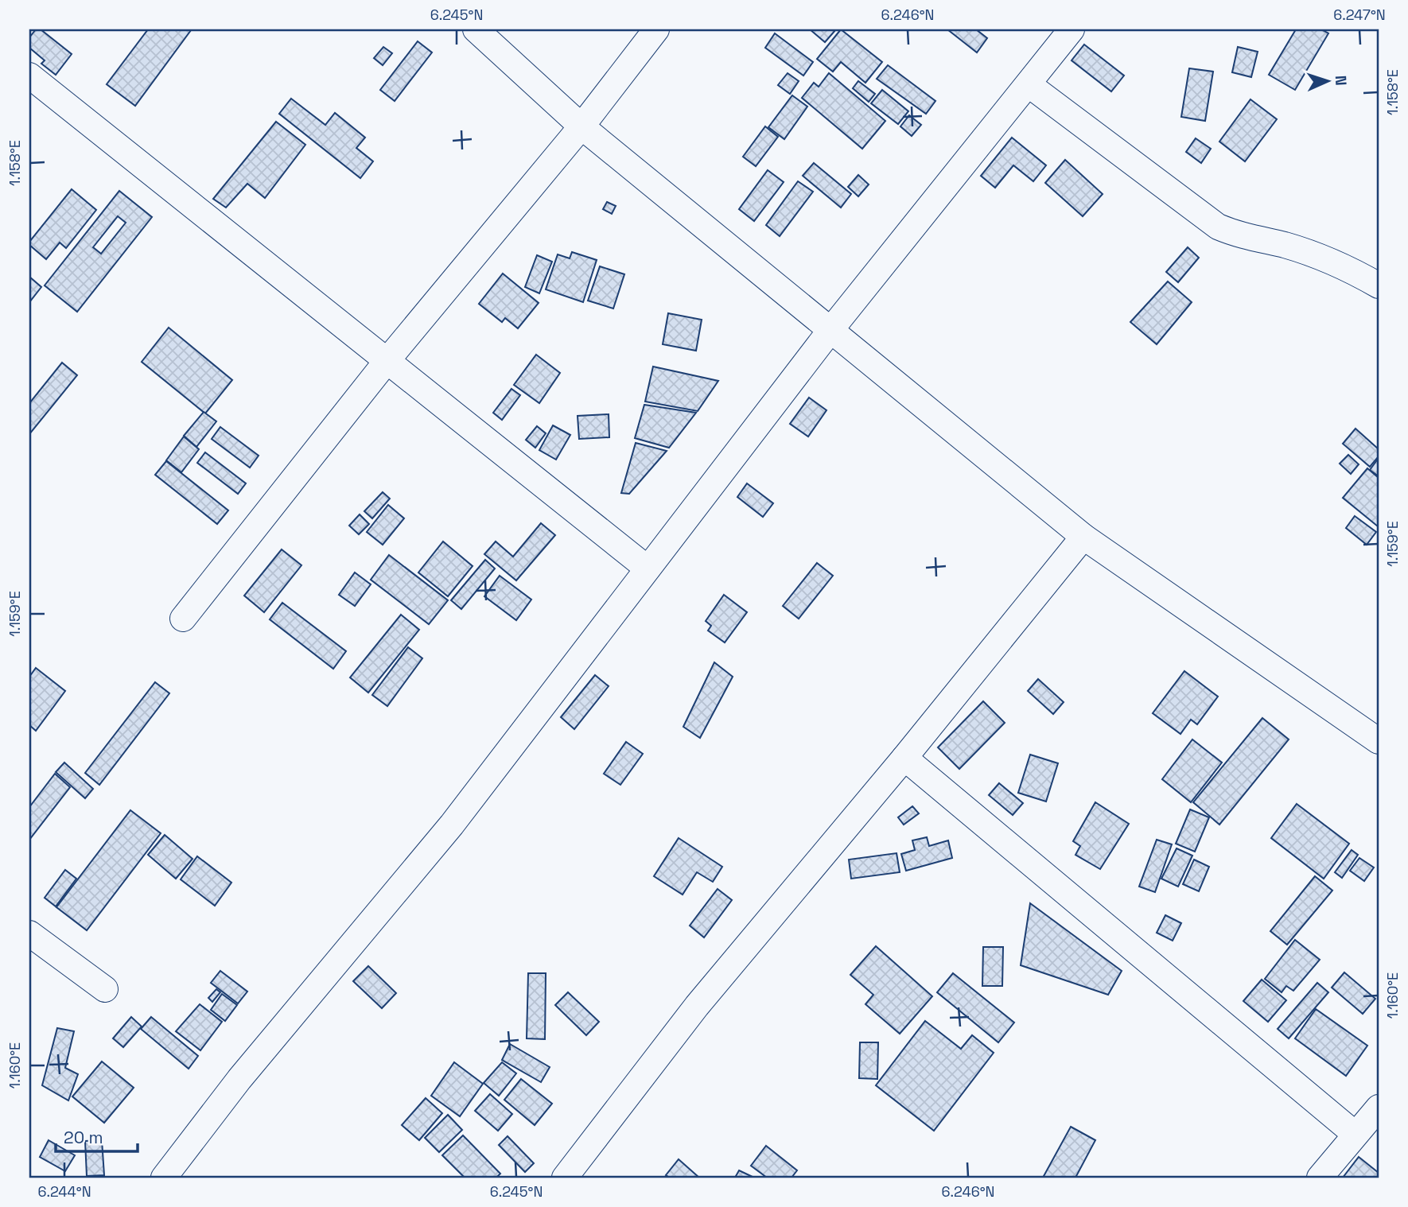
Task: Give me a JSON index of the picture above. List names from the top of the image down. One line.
{"scale_bar":"20 m","north":"right","coordinates":["6.245°N","6.246°N","6.247°N","1.158°E","1.159°E","1.160°E","6.244°N"]}
